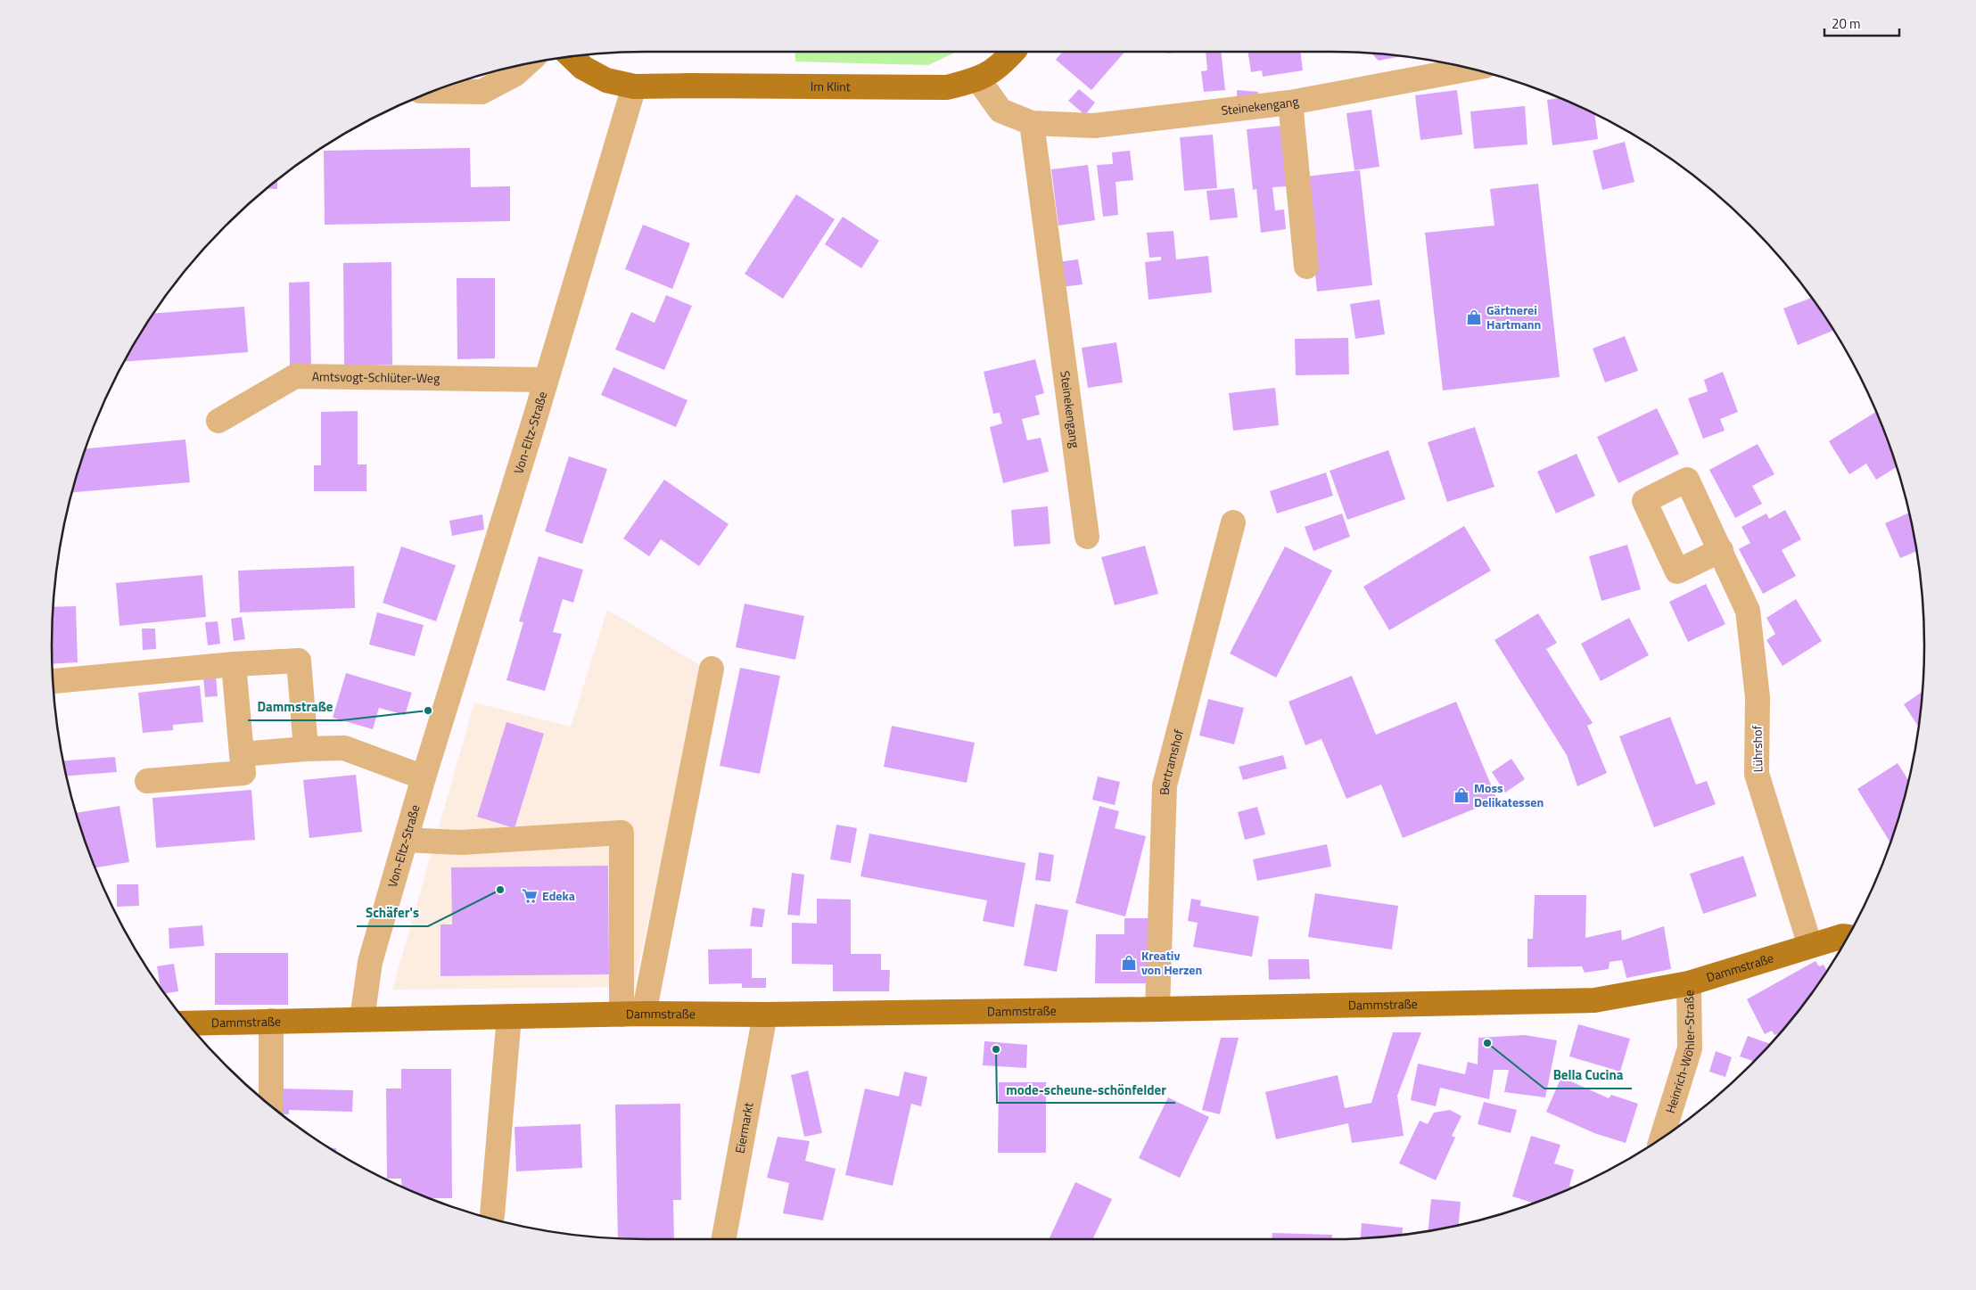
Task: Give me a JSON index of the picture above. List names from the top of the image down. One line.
{"streets":{"main road":["Im Klint","Dammstraße"],"street":["Steinekengang","Amtsvogt-Schlüter-Weg","Von-Eltz-Straße","Lührshof","Bertramshof","Heinrich-Wöhler-Straße","Eiermarkt"]},"crossings":[["Im Klint","Steinekengang"],["Im Klint","Von-Eltz-Straße"],["Amtsvogt-Schlüter-Weg","Von-Eltz-Straße"],["Von-Eltz-Straße","Dammstraße"],["Lührshof","Dammstraße"],["Bertramshof","Dammstraße"],["Dammstraße","Heinrich-Wöhler-Straße"],["Dammstraße","Eiermarkt"]],"places":{"shop":["Gärtnerei Hartmann","Moss Delikatessen","Kreativ von Herzen"],"other":["Dammstraße","Schäfer's","Bella Cucina","mode-scheune-schönfelder"],"supermarket":["Edeka"]},"scale_bar":"20 m"}
